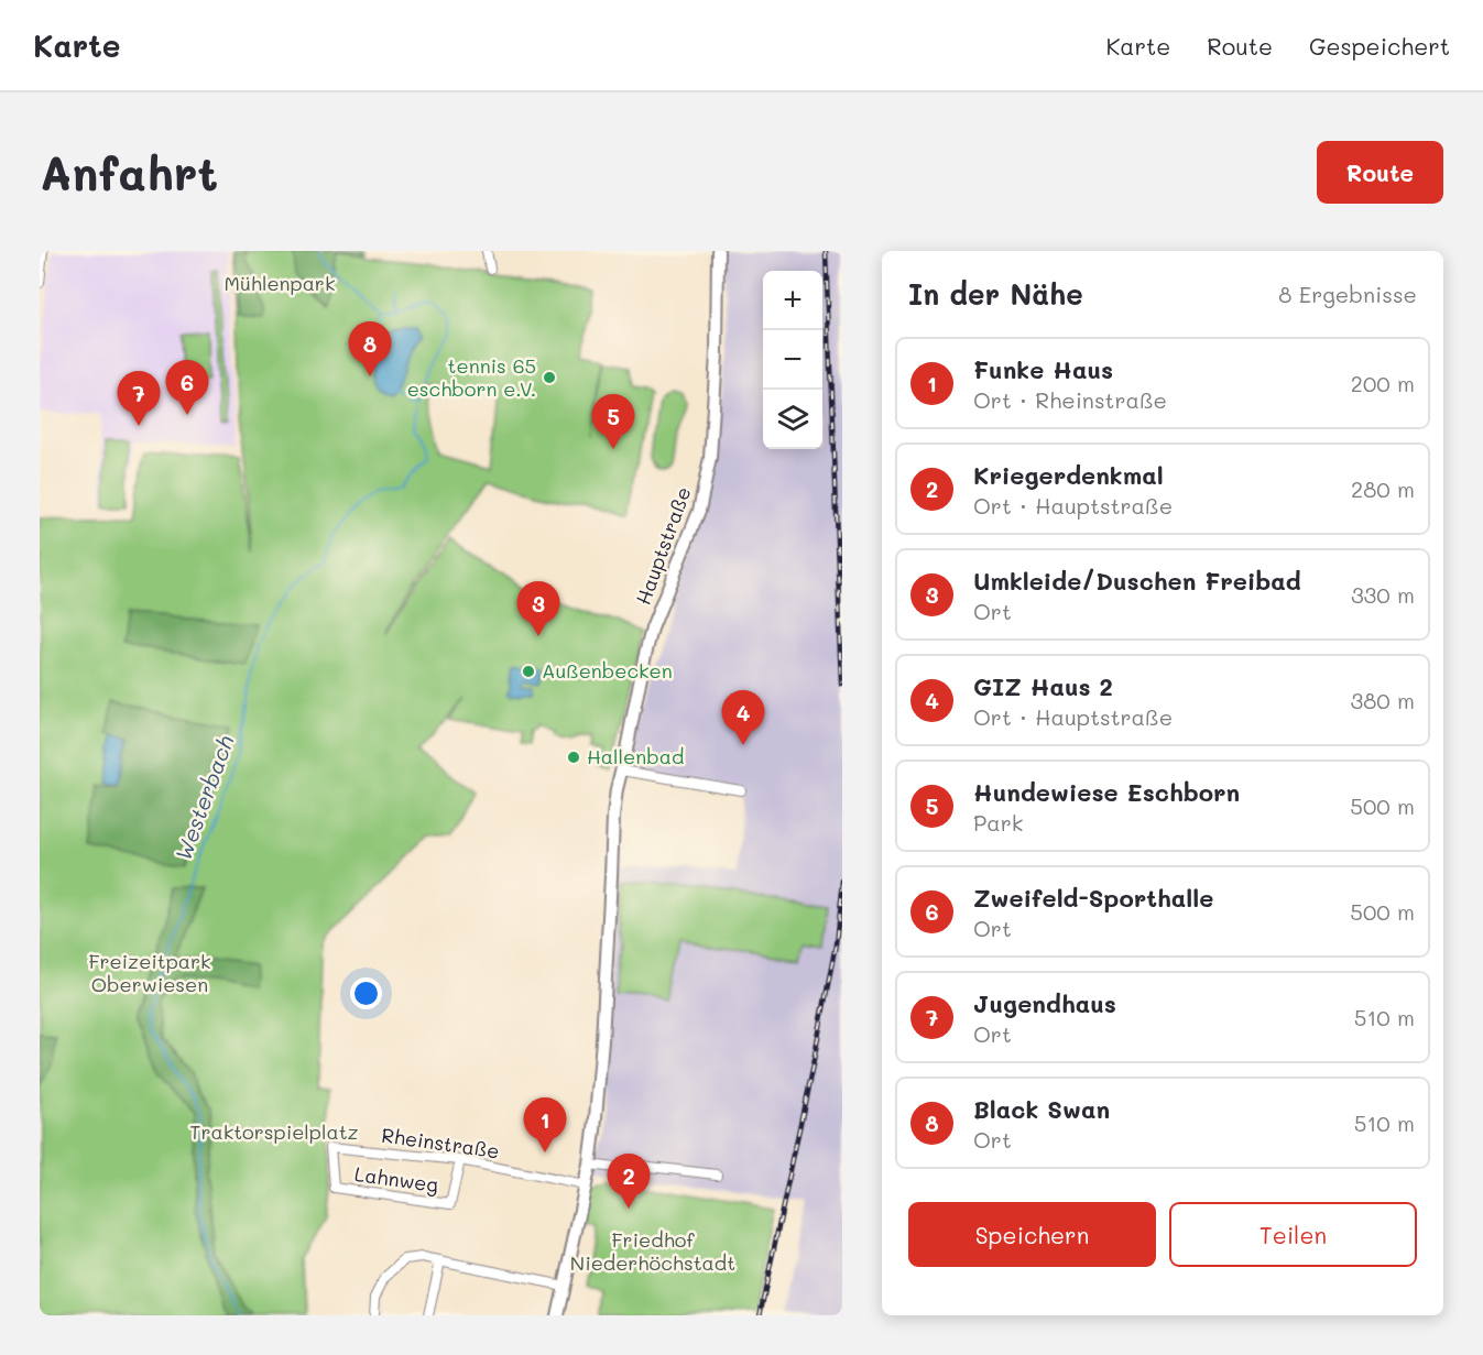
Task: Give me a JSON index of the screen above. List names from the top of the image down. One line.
{"streets":{"street":["Hauptstraße","Rheinstraße","Lahnweg"]},"crossings":[["Hauptstraße","Rheinstraße"],["Rheinstraße","Lahnweg"]],"water":["Westerbach"],"parks":["Mühlenpark","Freizeitpark Oberwiesen","Traktorspielplatz","Friedhof Niederhöchstadt"],"places":["tennis 65 eschborn e.V.","Außenbecken","Hallenbad"],"page":{"header":"Karte","nav":["Karte","Route","Gespeichert"],"buttons":["Route",["Speichern","Teilen"]],"title":"Anfahrt","heading":["In der Nähe","8 Ergebnisse"],"map_buttons":["+","−"],"pins":["8","6","7","5","3","4","1","2"],"list":[{"mark":"1","name":"Funke Haus","note":"Ort · Rheinstraße","value":"200 m"},{"mark":"2","name":"Kriegerdenkmal","note":"Ort · Hauptstraße","value":"280 m"},{"mark":"3","name":"Umkleide/Duschen Freibad","note":"Ort","value":"330 m"},{"mark":"4","name":"GIZ Haus 2","note":"Ort · Hauptstraße","value":"380 m"},{"mark":"5","name":"Hundewiese Eschborn","note":"Park","value":"500 m"},{"mark":"6","name":"Zweifeld-Sporthalle","note":"Ort","value":"500 m"},{"mark":"7","name":"Jugendhaus","note":"Ort","value":"510 m"},{"mark":"8","name":"Black Swan","note":"Ort","value":"510 m"}]}}
